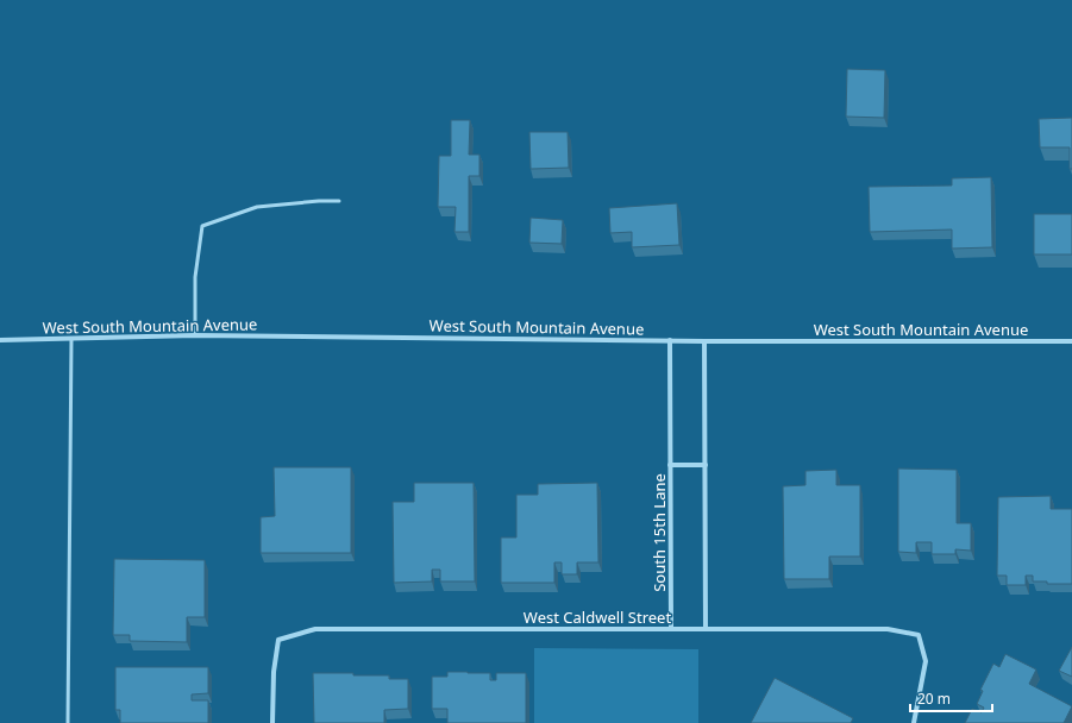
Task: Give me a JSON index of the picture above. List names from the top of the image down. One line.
{"streets":{"street":["West South Mountain Avenue","South 15th Lane","West Caldwell Street"]},"crossings":[["West South Mountain Avenue","South 15th Lane"],["South 15th Lane","West Caldwell Street"]],"scale_bar":"20 m"}
